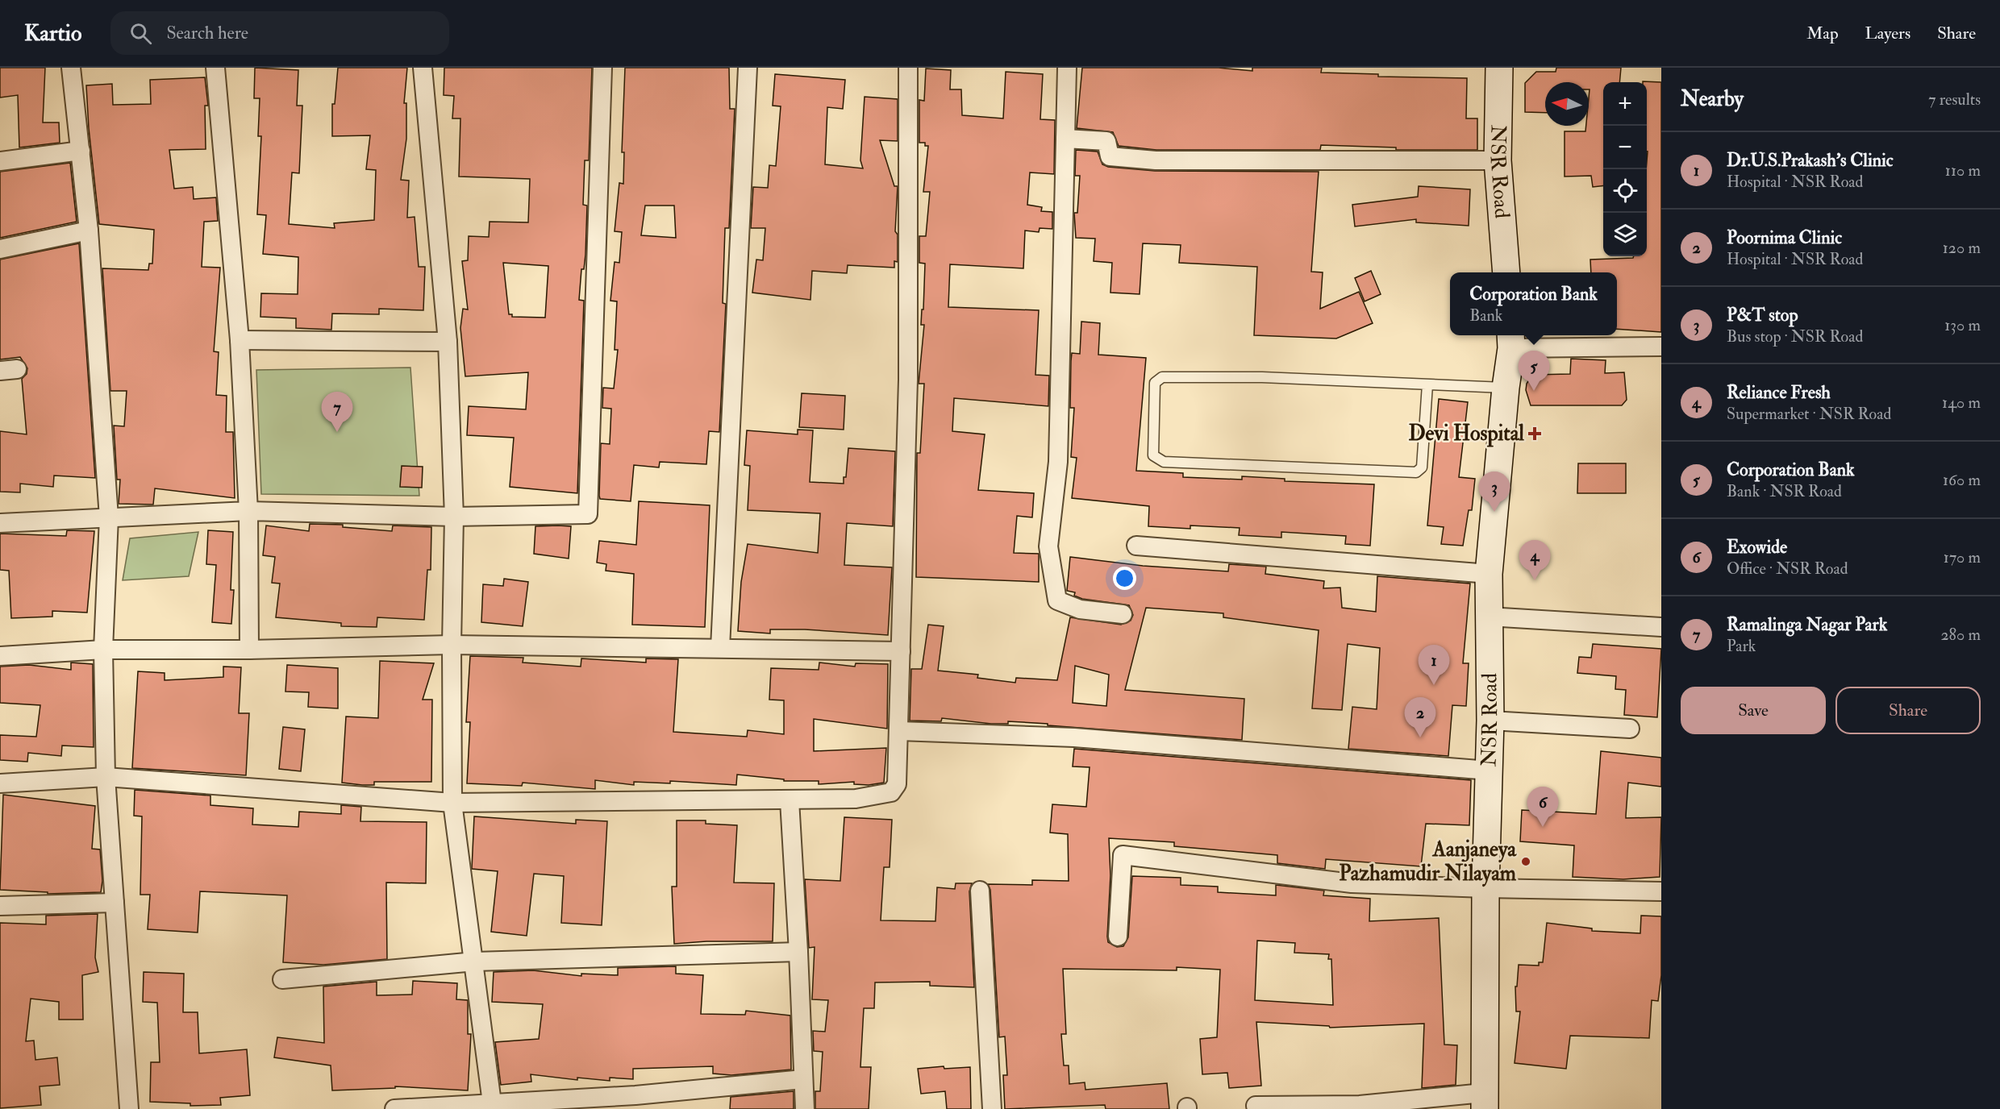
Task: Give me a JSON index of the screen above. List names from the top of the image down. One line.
{"streets":{"main road":["NSR Road"]},"places":{"health":["Devi Hospital"],"other":["Aanjaneya Pazhamudir Nilayam"]},"north":"left","page":{"header":"Kartio","search":"Search here","nav":["Map","Layers","Share"],"heading":["Nearby","7 results"],"map_buttons":["+","−"],"list":[{"mark":"1","name":"Dr.U.S.Prakash's Clinic","note":"Hospital · NSR Road","value":"110 m"},{"mark":"2","name":"Poornima Clinic","note":"Hospital · NSR Road","value":"120 m"},{"mark":"3","name":"P&T stop","note":"Bus stop · NSR Road","value":"130 m"},{"mark":"4","name":"Reliance Fresh","note":"Supermarket · NSR Road","value":"140 m"},{"mark":"5","name":"Corporation Bank","note":"Bank · NSR Road","value":"160 m"},{"mark":"6","name":"Exowide","note":"Office · NSR Road","value":"170 m"},{"mark":"7","name":"Ramalinga Nagar Park","note":"Park","value":"280 m"}],"popup":["Corporation Bank","Bank"],"pins":["5","7","3","4","1","2","6"],"buttons":["Save","Share"]}}
